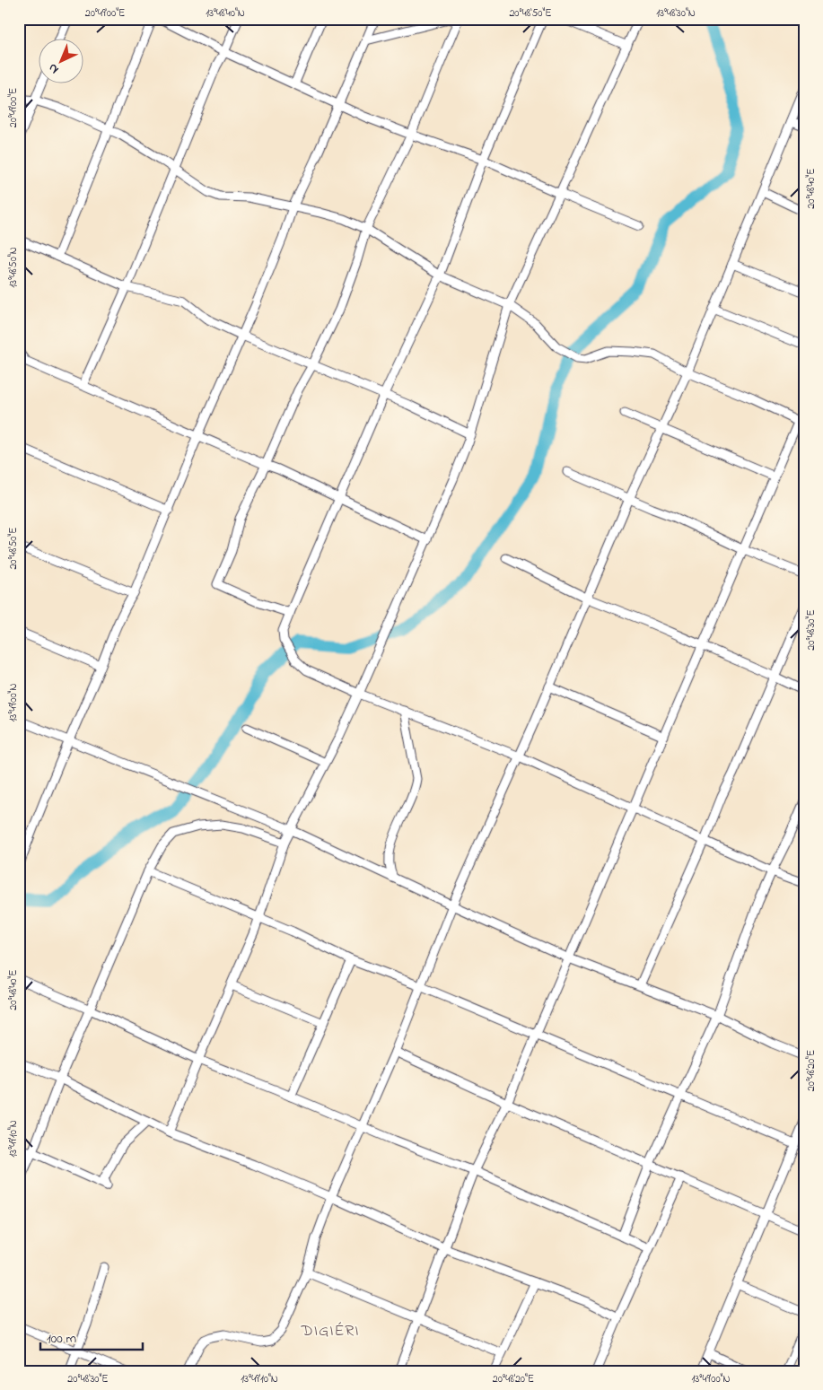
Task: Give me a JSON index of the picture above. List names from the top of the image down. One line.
{"districts":["DIGIÉRI"],"scale_bar":"100 m","north":"bottom left","coordinates":["20°49'00\"E","13°48'40\"N","20°48'50\"E","13°48'30\"N","20°48'40\"E","13°48'50\"N","20°48'30\"E","13°49'00\"N","20°48'20\"E","13°49'10\"N"]}
